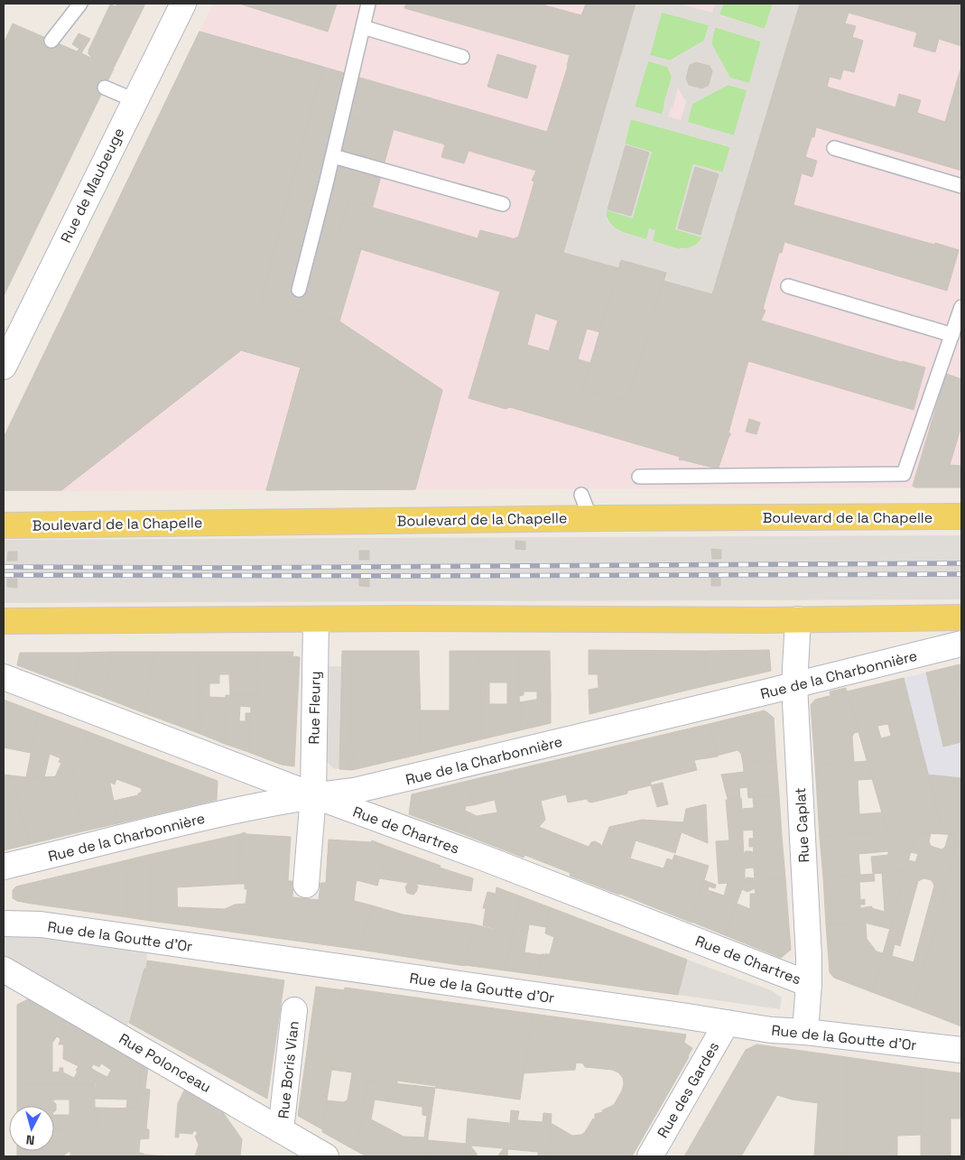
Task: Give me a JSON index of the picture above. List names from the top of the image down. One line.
{"streets":{"main road":["Boulevard de la Chapelle"],"street":["Rue de Maubeuge","Rue de la Charbonnière","Rue Fleury","Rue Caplat","Rue de Chartres","Rue de la Goutte d'Or","Rue Polonceau","Rue Boris Vian","Rue des Gardes"]},"crossings":[["Rue de la Charbonnière","Rue Fleury"],["Rue de la Charbonnière","Rue Caplat"],["Rue de la Charbonnière","Rue de Chartres"],["Rue Fleury","Rue de Chartres"],["Rue Caplat","Rue de Chartres"],["Rue Caplat","Rue de la Goutte d'Or"],["Rue de la Goutte d'Or","Rue des Gardes"],["Rue Polonceau","Rue Boris Vian"]],"north":"bottom"}
